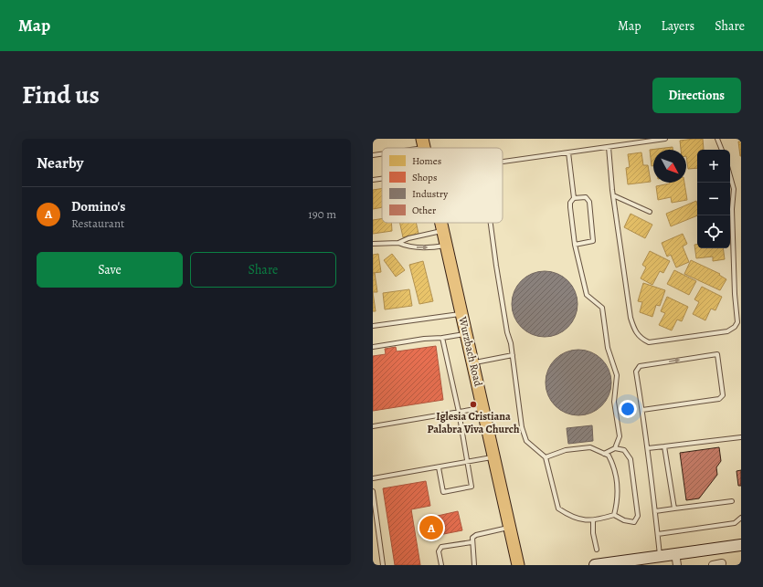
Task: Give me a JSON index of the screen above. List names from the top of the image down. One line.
{"streets":{"main road":["Wurzbach Road"]},"places":["Iglesia Cristiana Palabra Viva Church"],"legend":["Homes","Shops","Industry","Other"],"north":"bottom right","page":{"header":"Map","nav":["Map","Layers","Share"],"title":"Find us","buttons":["Directions",["Save","Share"]],"heading":"Nearby","map_buttons":["+","−"],"list":[{"mark":"A","name":"Domino's","note":"Restaurant","value":"190 m"}],"pins":"A"}}
